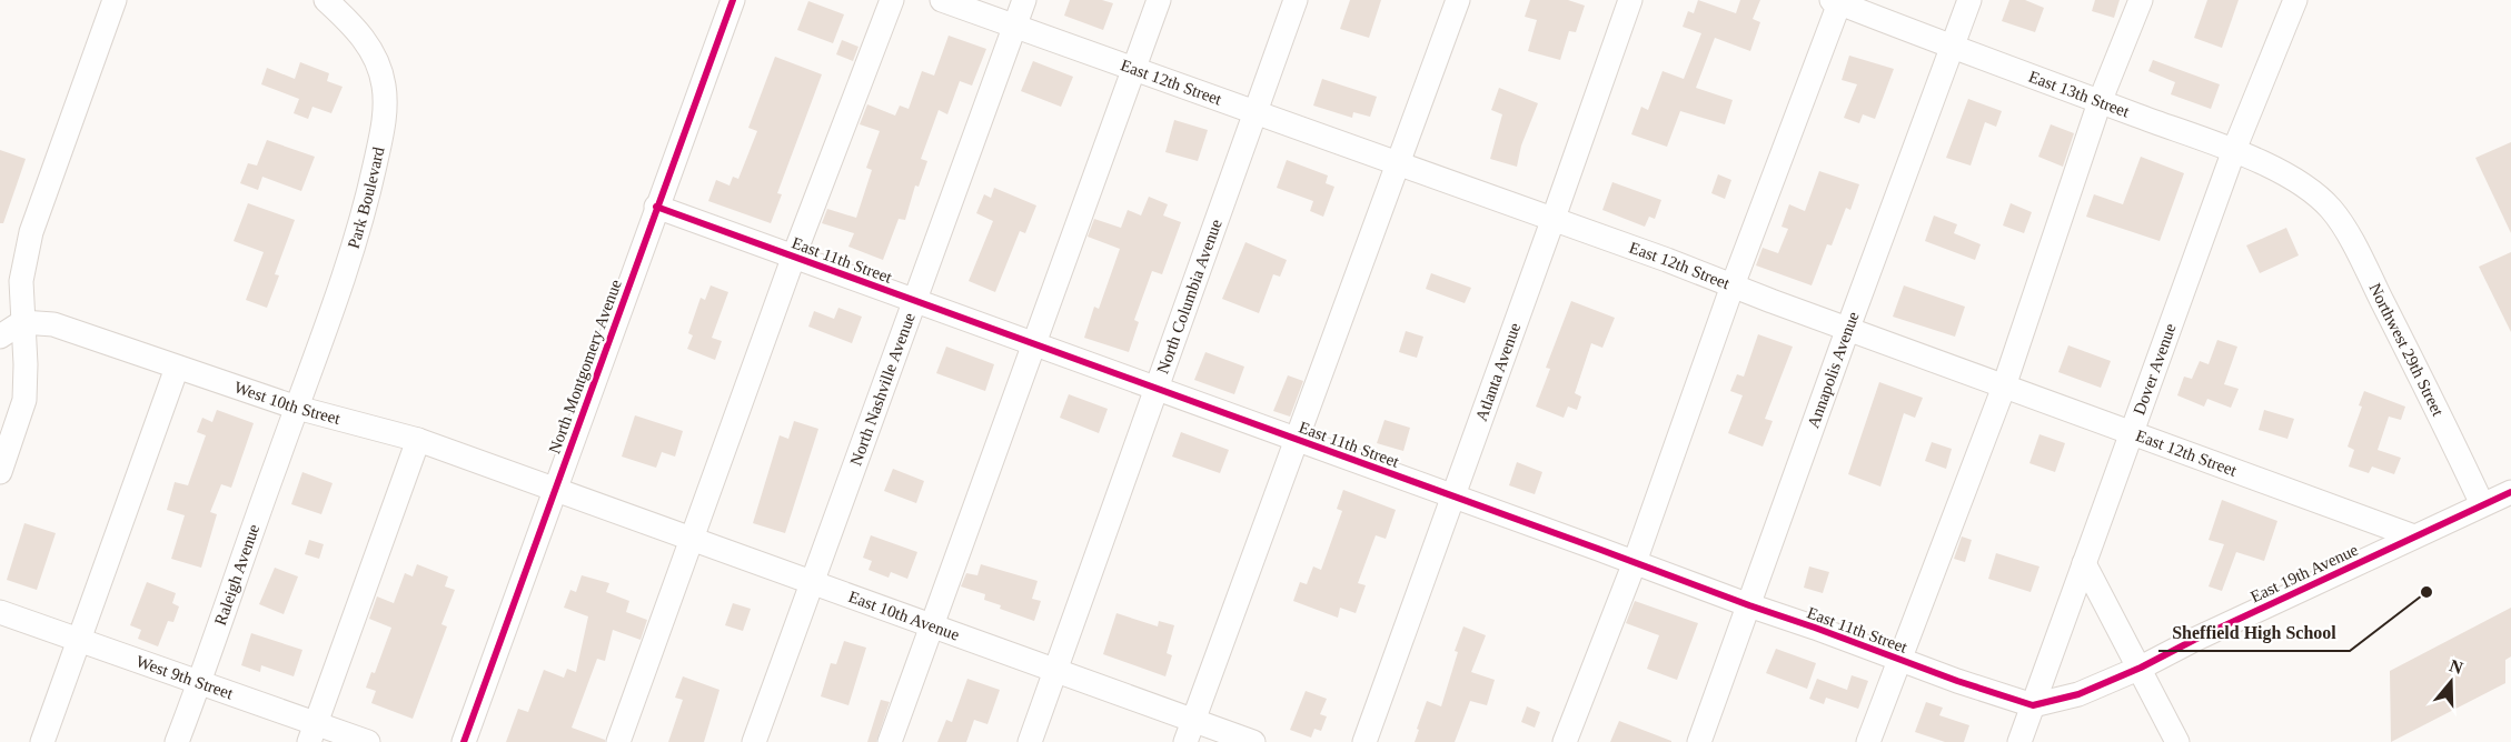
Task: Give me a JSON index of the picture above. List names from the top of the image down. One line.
{"streets":{"street":["East 12th Street","East 13th Street","Park Boulevard","East 11th Street","North Columbia Avenue","Northwest 29th Street","North Montgomery Avenue","Dover Avenue","Atlanta Avenue","Annapolis Avenue","North Nashville Avenue","West 10th Street","East 19th Avenue","Raleigh Avenue","East 10th Avenue","West 9th Street"]},"crossings":[["East 12th Street","North Columbia Avenue"],["East 12th Street","Dover Avenue"],["East 12th Street","Atlanta Avenue"],["East 12th Street","Annapolis Avenue"],["East 12th Street","North Nashville Avenue"],["East 12th Street","East 19th Avenue"],["East 13th Street","Northwest 29th Street"],["East 13th Street","Dover Avenue"],["East 13th Street","Annapolis Avenue"],["Park Boulevard","West 10th Street"],["Park Boulevard","Raleigh Avenue"],["East 11th Street","North Columbia Avenue"],["East 11th Street","North Montgomery Avenue"],["East 11th Street","Dover Avenue"],["East 11th Street","Atlanta Avenue"],["East 11th Street","Annapolis Avenue"],["East 11th Street","North Nashville Avenue"],["East 11th Street","East 19th Avenue"],["North Columbia Avenue","East 10th Avenue"],["Northwest 29th Street","East 19th Avenue"],["North Montgomery Avenue","West 10th Street"],["North Montgomery Avenue","East 10th Avenue"],["Dover Avenue","East 19th Avenue"],["North Nashville Avenue","East 10th Avenue"],["West 10th Street","Raleigh Avenue"],["West 10th Street","East 10th Avenue"],["Raleigh Avenue","West 9th Street"]],"places":["Sheffield High School"],"north":"top"}
